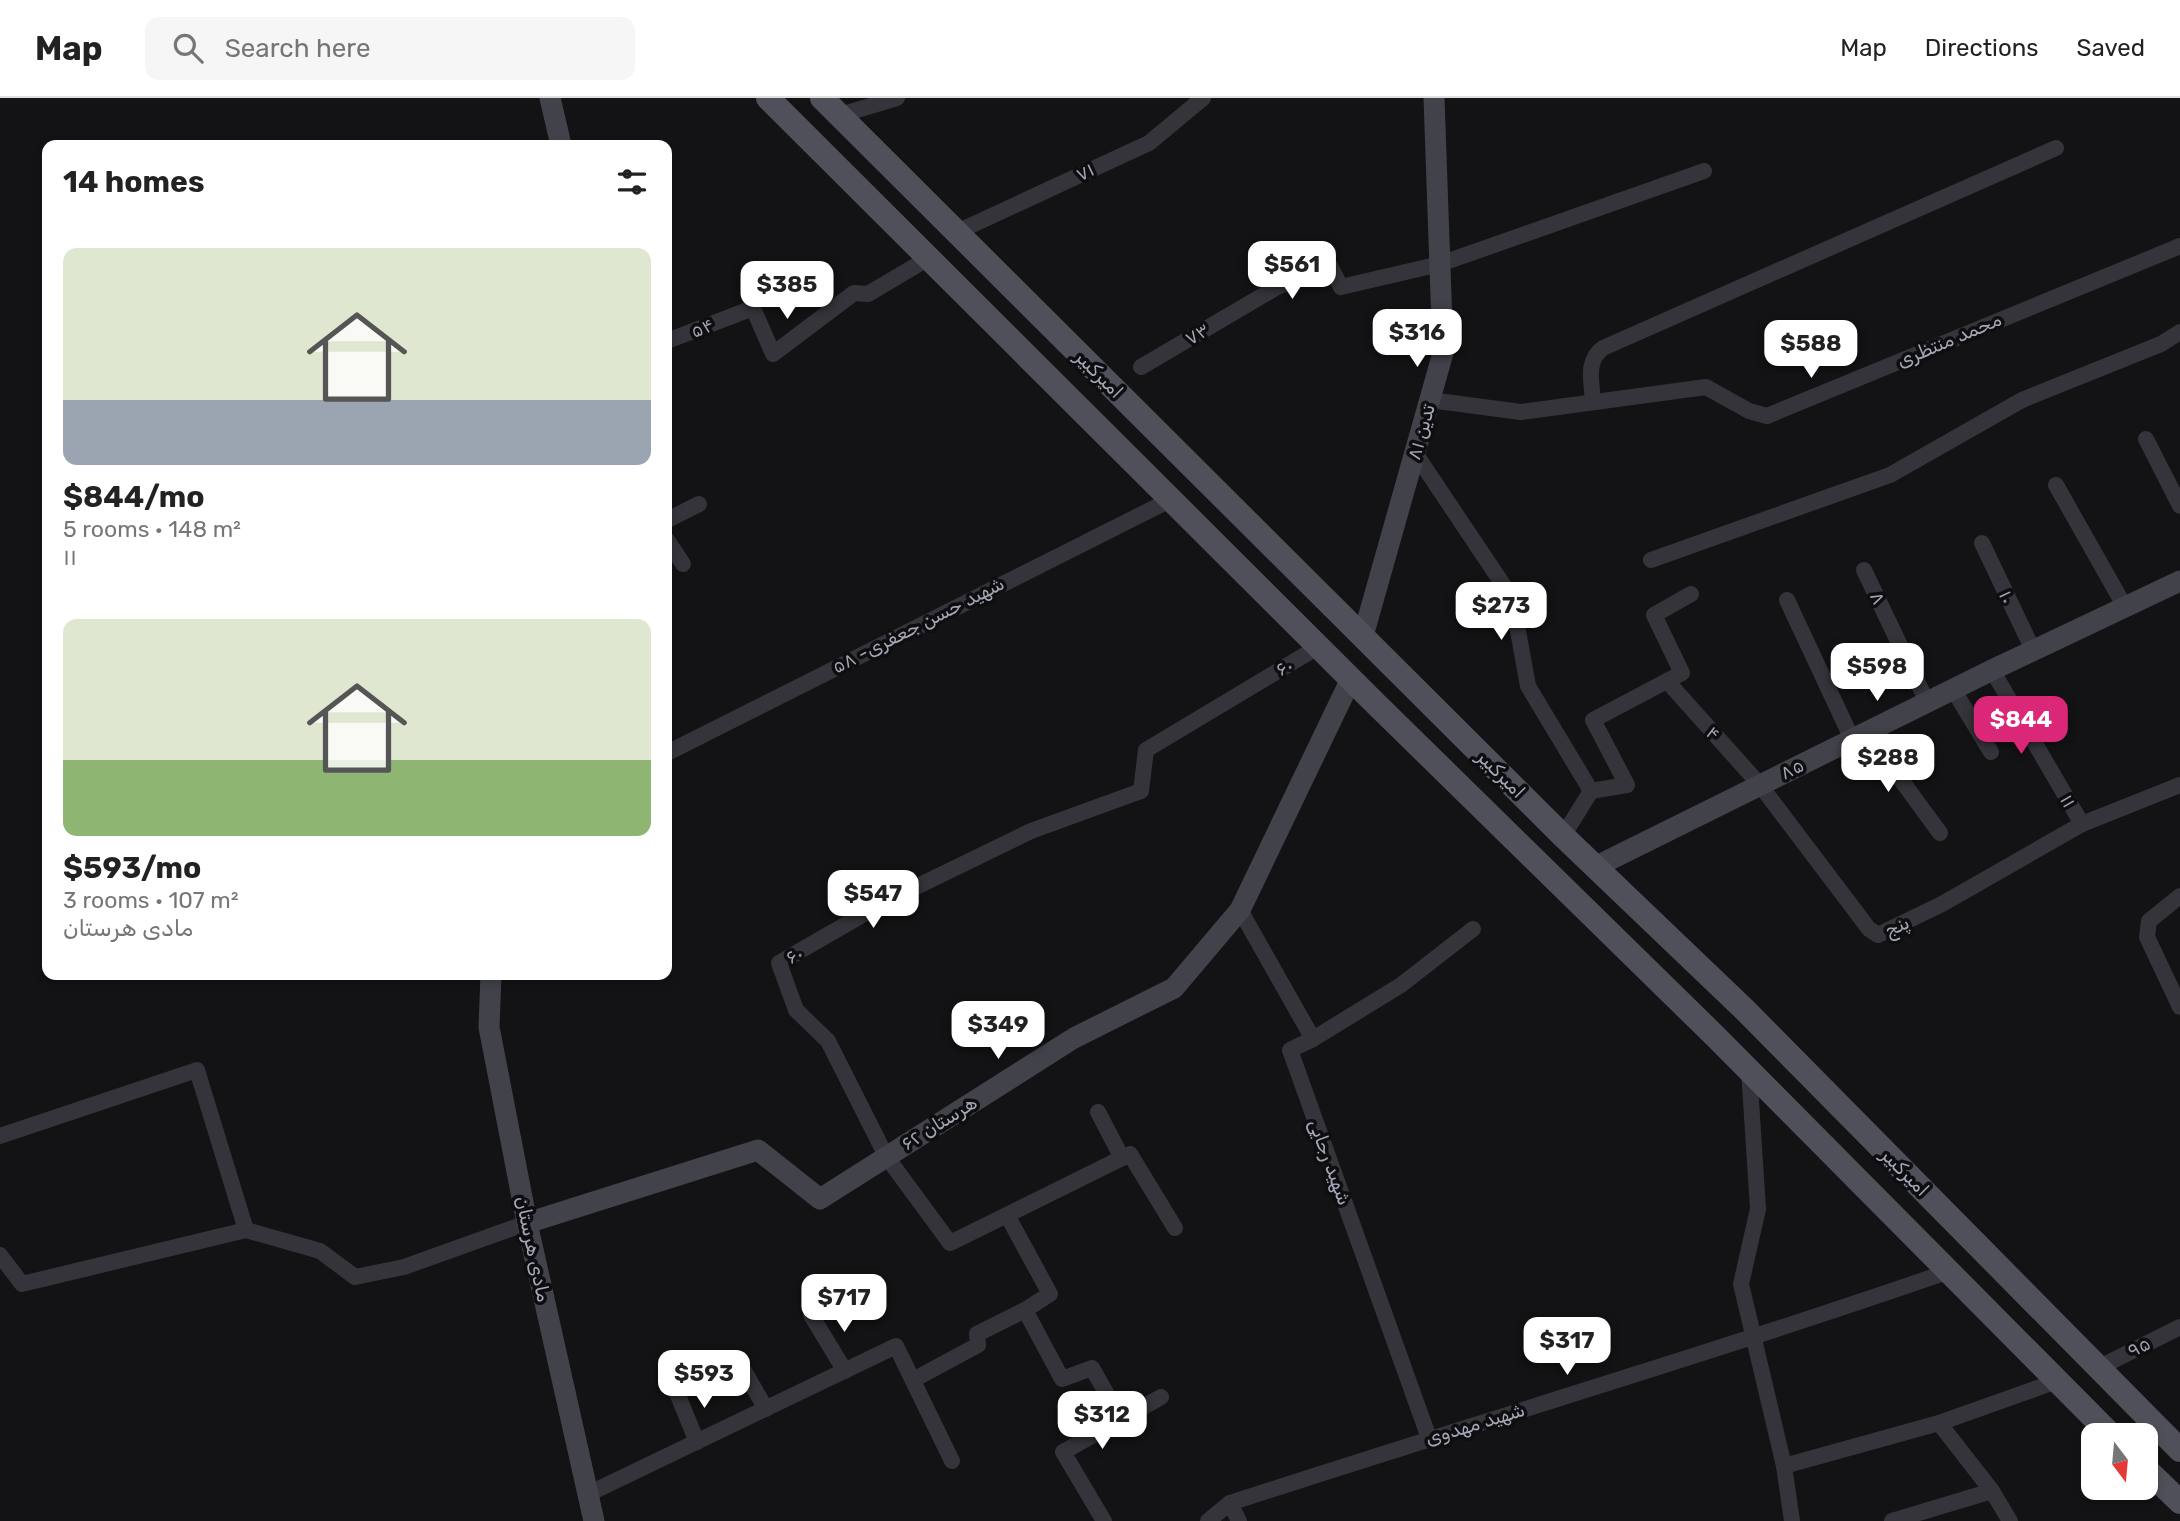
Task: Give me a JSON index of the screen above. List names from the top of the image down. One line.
{"streets":{"main road":["امیرکبیر"],"street":["۷۱","۵۴","۷۳","محمد منتظری","تدین ۸۱","۱۰","۸","شهید حسن جعفری- ۵۸","۶۰","۴","۸۵","۱۱","پنج","هرستان ۶۲","شهید رجایی","مادی هرستان","۹۵","شهید مهدوی"]},"crossings":[["۷۱","امیرکبیر"],["۵۴","امیرکبیر"],["۷۳","تدین ۸۱"],["محمد منتظری","تدین ۸۱"],["امیرکبیر","تدین ۸۱"],["امیرکبیر","شهید حسن جعفری- ۵۸"],["امیرکبیر","۶۰"],["امیرکبیر","۸۵"],["امیرکبیر","هرستان ۶۲"],["امیرکبیر","۹۵"],["امیرکبیر","شهید مهدوی"],["۱۰","۸۵"],["۸","۸۵"],["۶۰","هرستان ۶۲"],["۴","۸۵"],["۴","پنج"],["۸۵","۱۱"],["۸۵","پنج"],["۱۱","پنج"],["هرستان ۶۲","مادی هرستان"],["شهید رجایی","شهید مهدوی"]],"north":"bottom","page":{"header":"Map","search":"Search here","nav":["Map","Directions","Saved"],"heading":"14 homes","list":[{"name":"$844/mo","note":"5 rooms · 148 m² · ۱۱"},{"name":"$593/mo","note":"3 rooms · 107 m² · مادی هرستان"}],"price":["$561","$385","$316","$588","$273","$598","$844","$288","$547","$349","$717","$317","$593","$312"]}}
